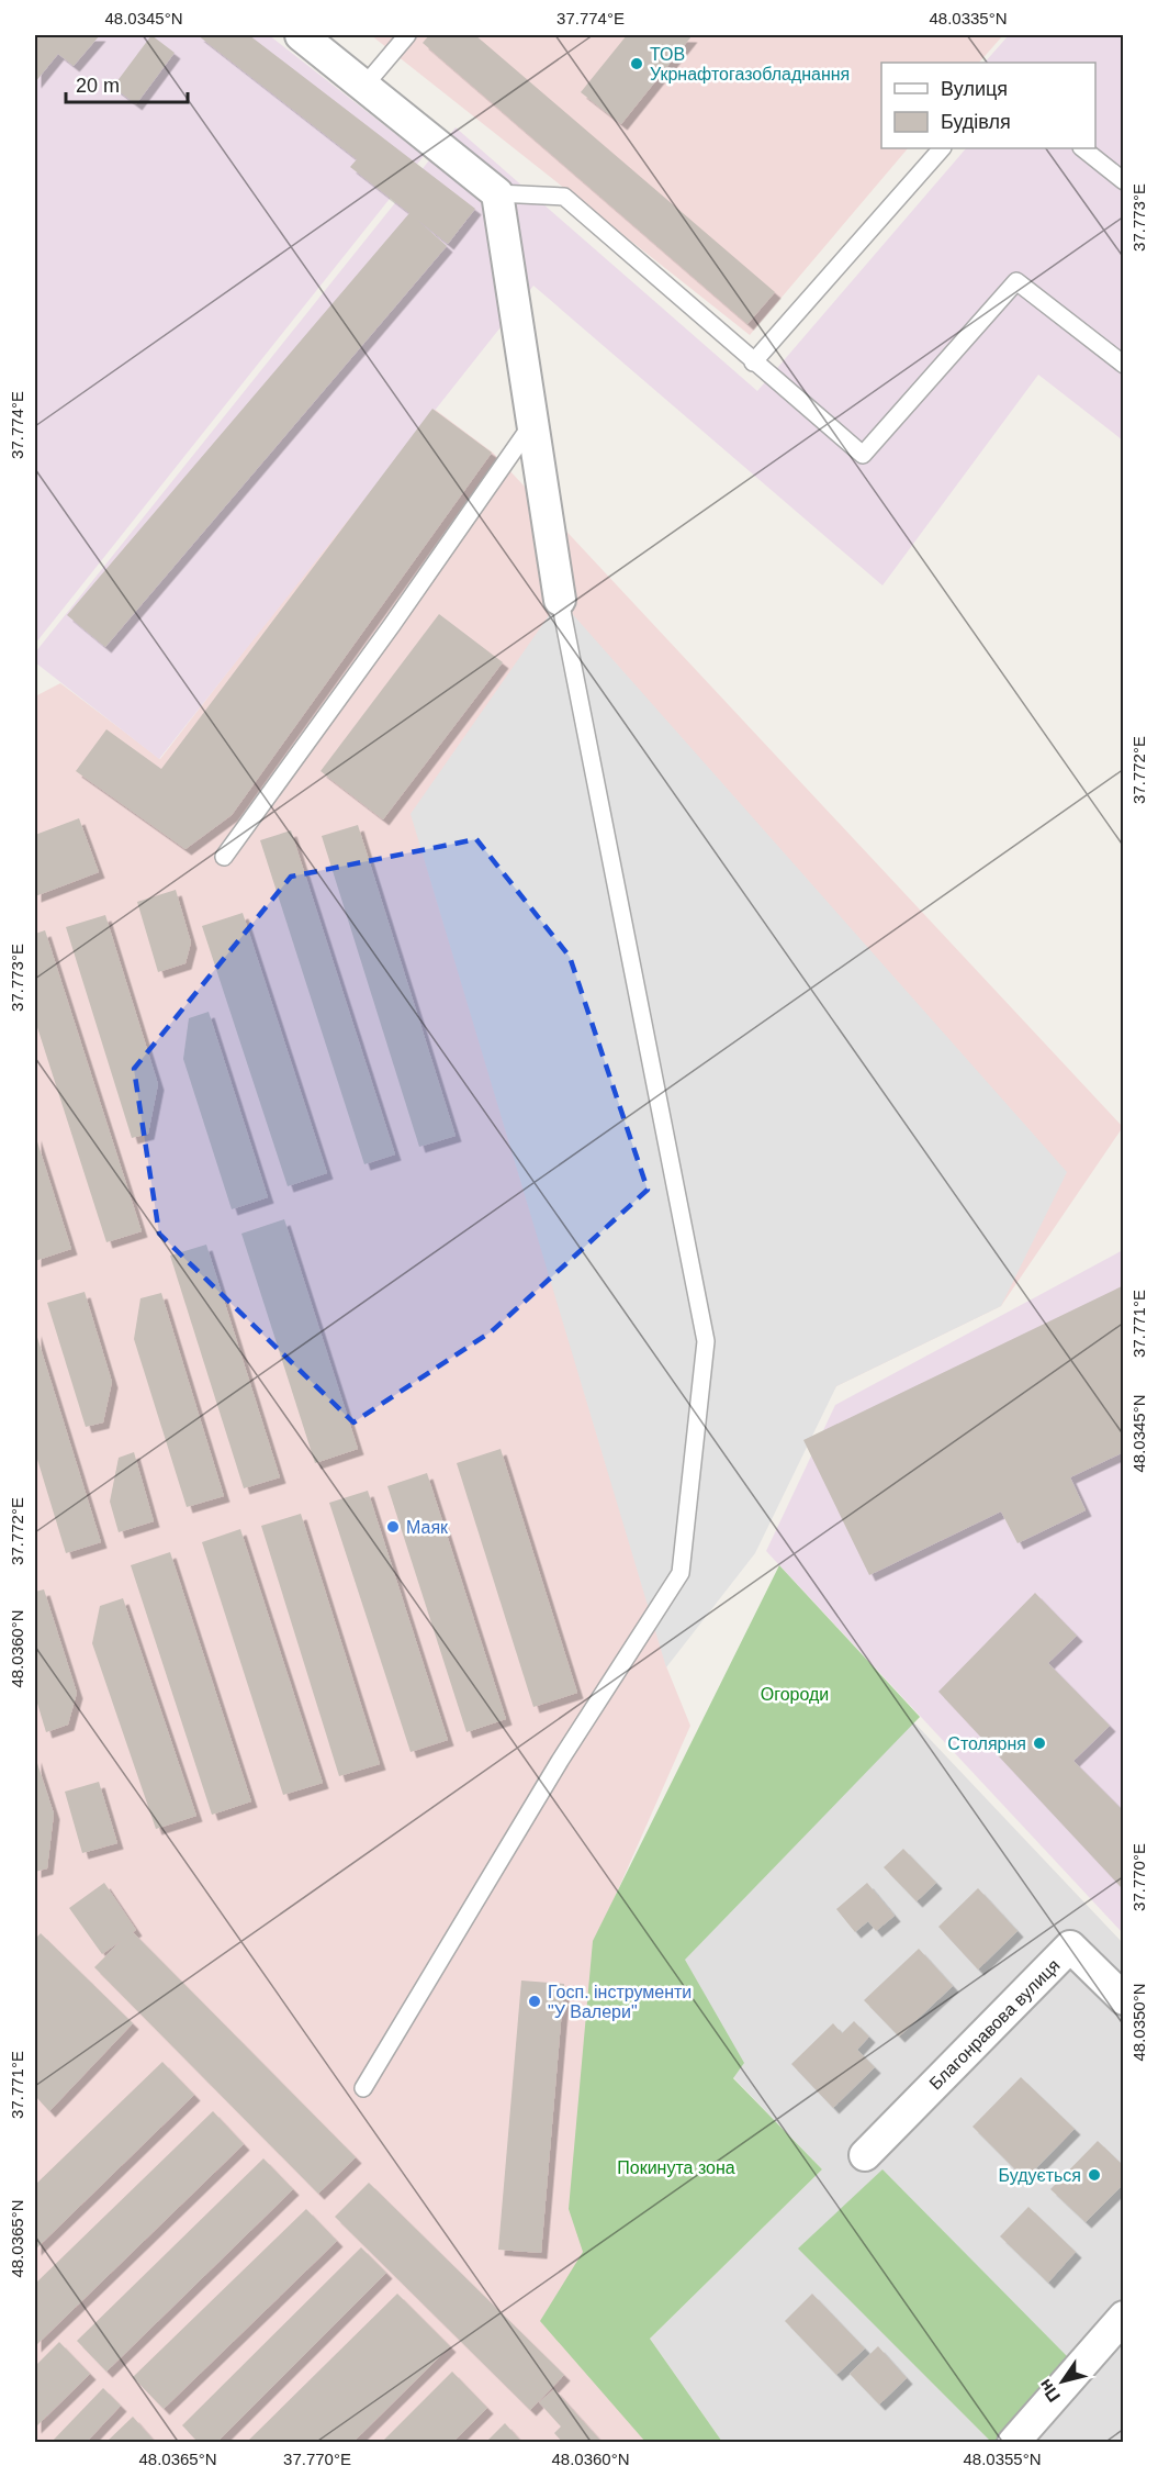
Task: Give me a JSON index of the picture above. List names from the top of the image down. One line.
{"streets":{"street":["Благонравова вулиця"]},"parks":["Огороди","Покинута зона"],"places":["ТОВ Укрнафтогазобладнання","Маяк","Столярня","Госп. інструменти \"У Валери\"","Будується"],"legend":["Вулиця","Будівля"],"scale_bar":"20 m","north":"bottom left","coordinates":["48.0345°N","37.774°E","48.0335°N","37.773°E","37.772°E","37.771°E","48.0360°N","37.770°E","48.0350°N","48.0365°N","48.0355°N"]}
